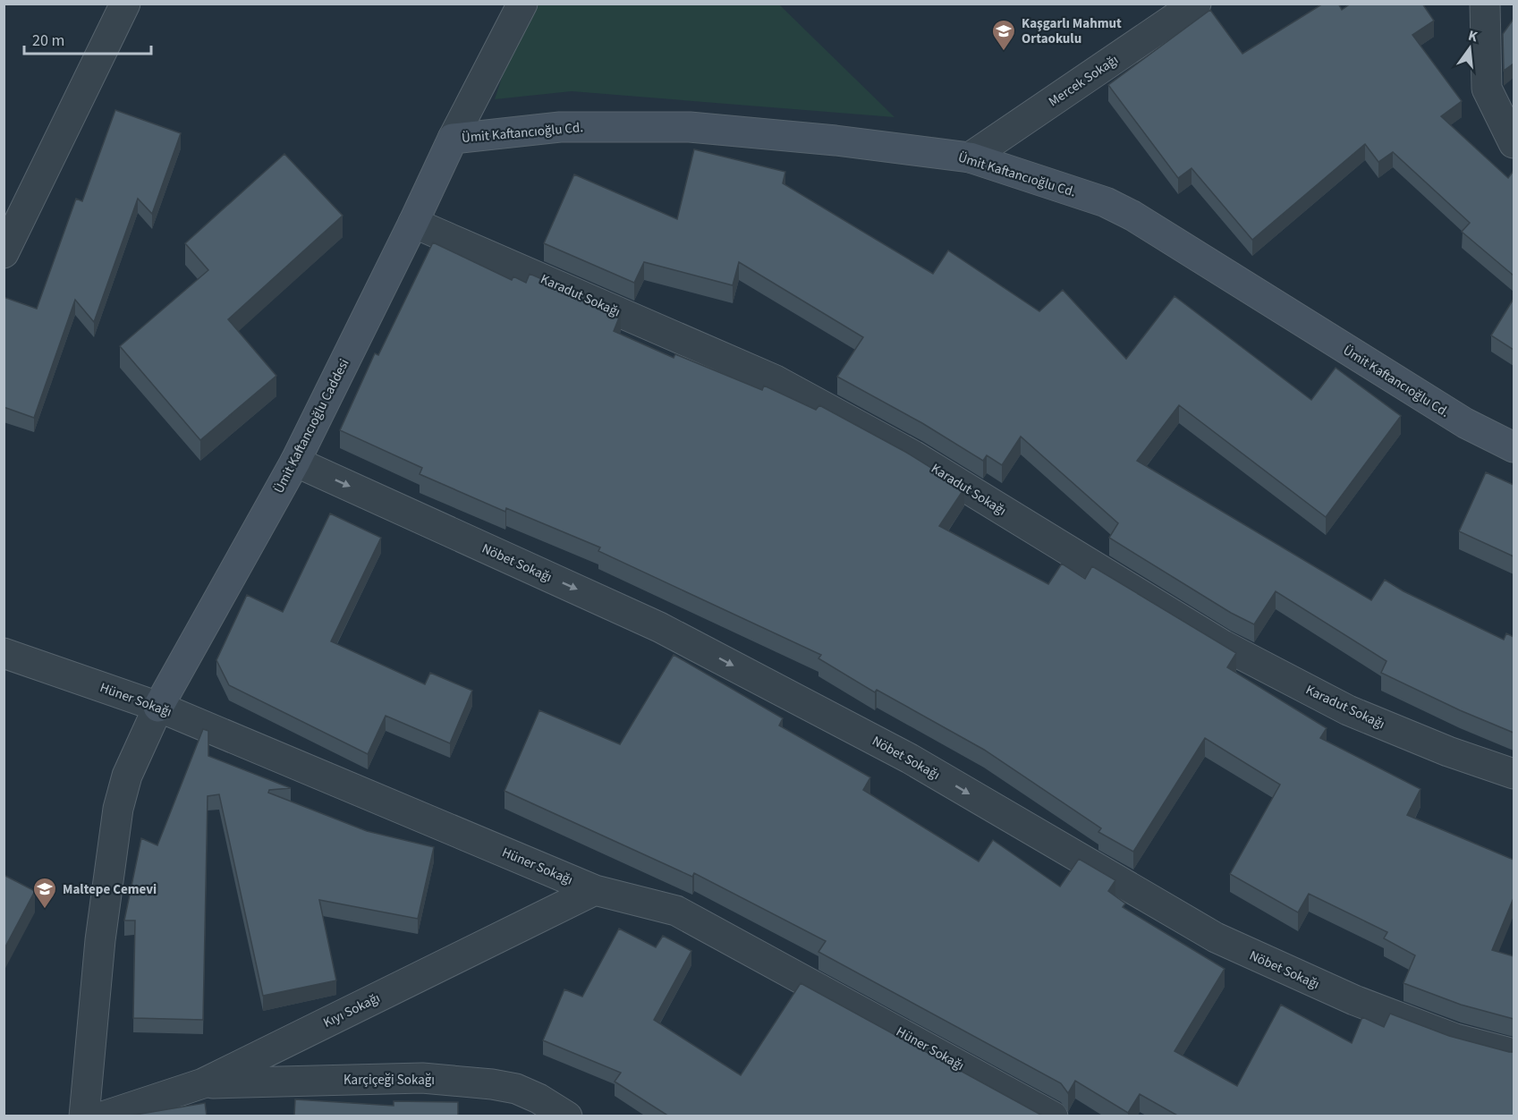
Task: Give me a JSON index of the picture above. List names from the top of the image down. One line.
{"streets":{"street":["Mercek Sokağı","Ümit Kaftancıoğlu Cd.","Karadut Sokağı","Ümit Kaftancıoğlu Caddesi","Nöbet Sokağı","Hüner Sokağı","Kıyı Sokağı","Karçiçeği Sokağı"]},"crossings":[["Mercek Sokağı","Ümit Kaftancıoğlu Cd."],["Ümit Kaftancıoğlu Cd.","Ümit Kaftancıoğlu Caddesi"],["Karadut Sokağı","Ümit Kaftancıoğlu Caddesi"],["Ümit Kaftancıoğlu Caddesi","Nöbet Sokağı"],["Ümit Kaftancıoğlu Caddesi","Hüner Sokağı"],["Hüner Sokağı","Kıyı Sokağı"],["Kıyı Sokağı","Karçiçeği Sokağı"]],"one_way":["Nöbet Sokağı"],"places":{"school or university":["Kaşgarlı Mahmut Ortaokulu","Maltepe Cemevi"]},"scale_bar":"20 m","north":"top"}
